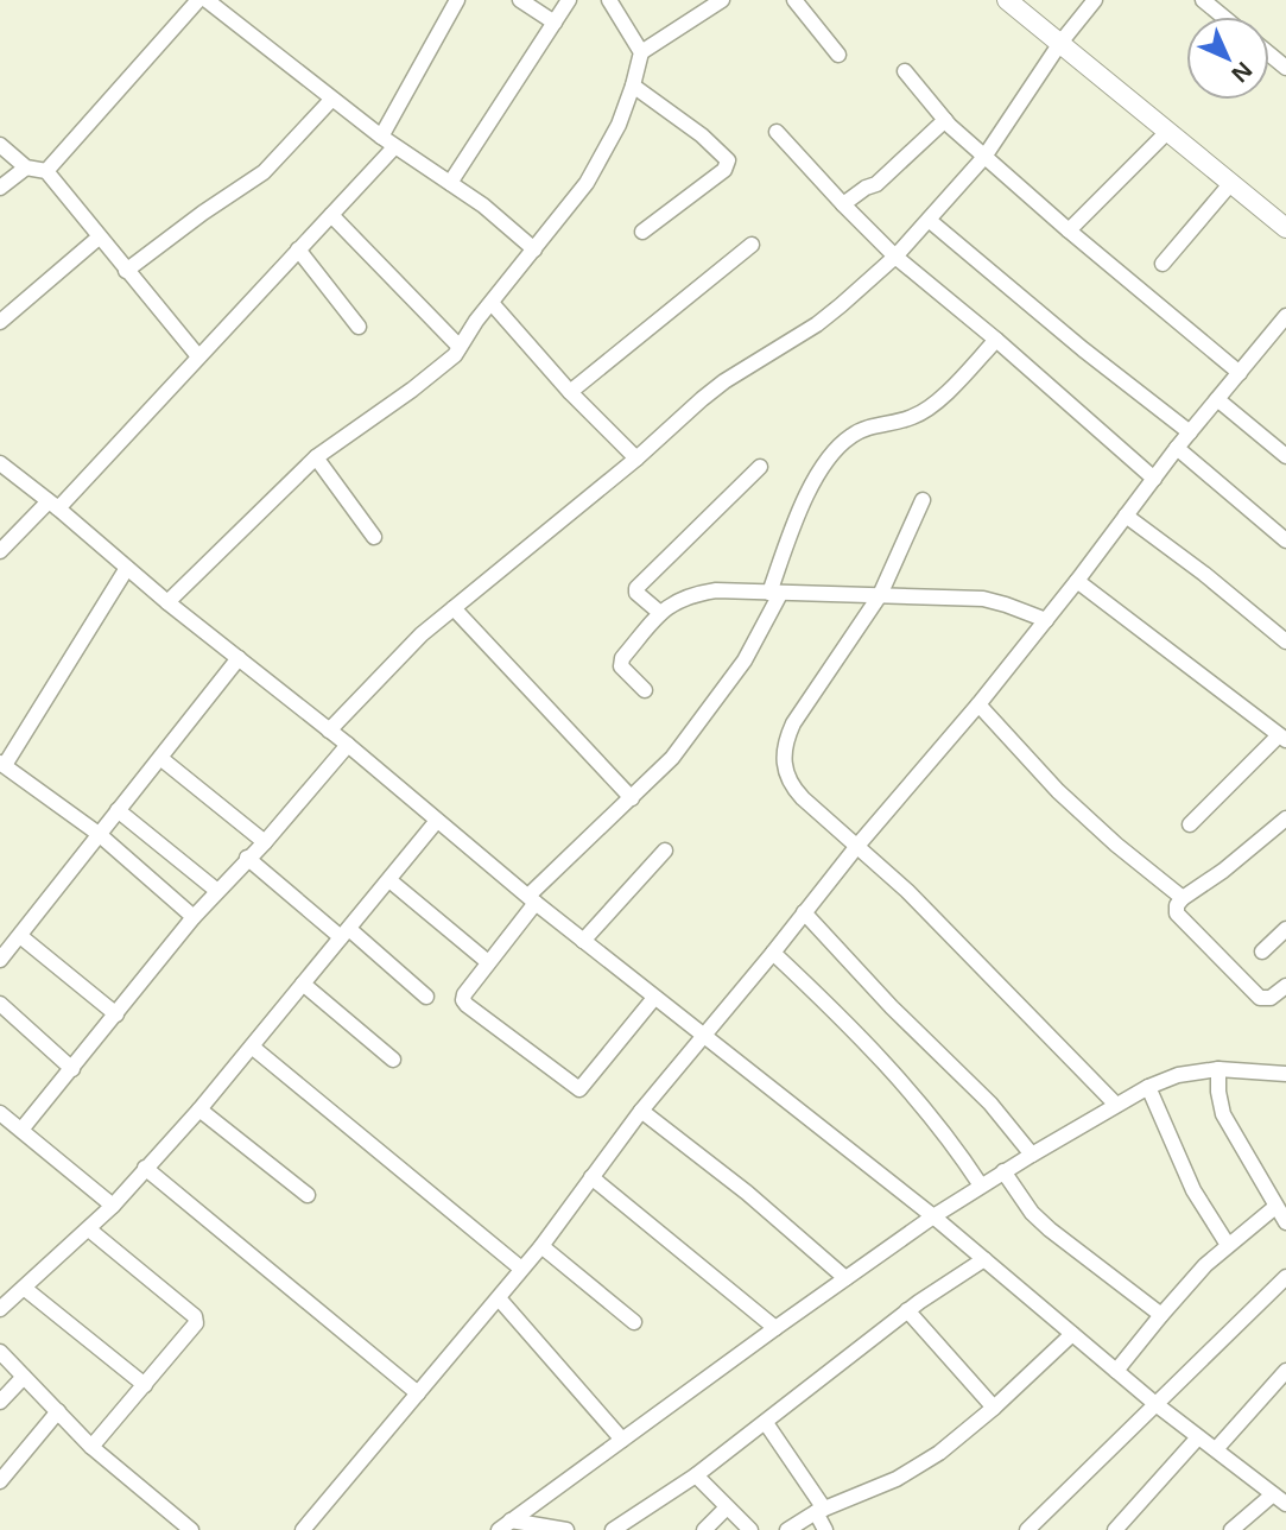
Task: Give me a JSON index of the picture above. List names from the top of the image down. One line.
{"north":"bottom right"}
